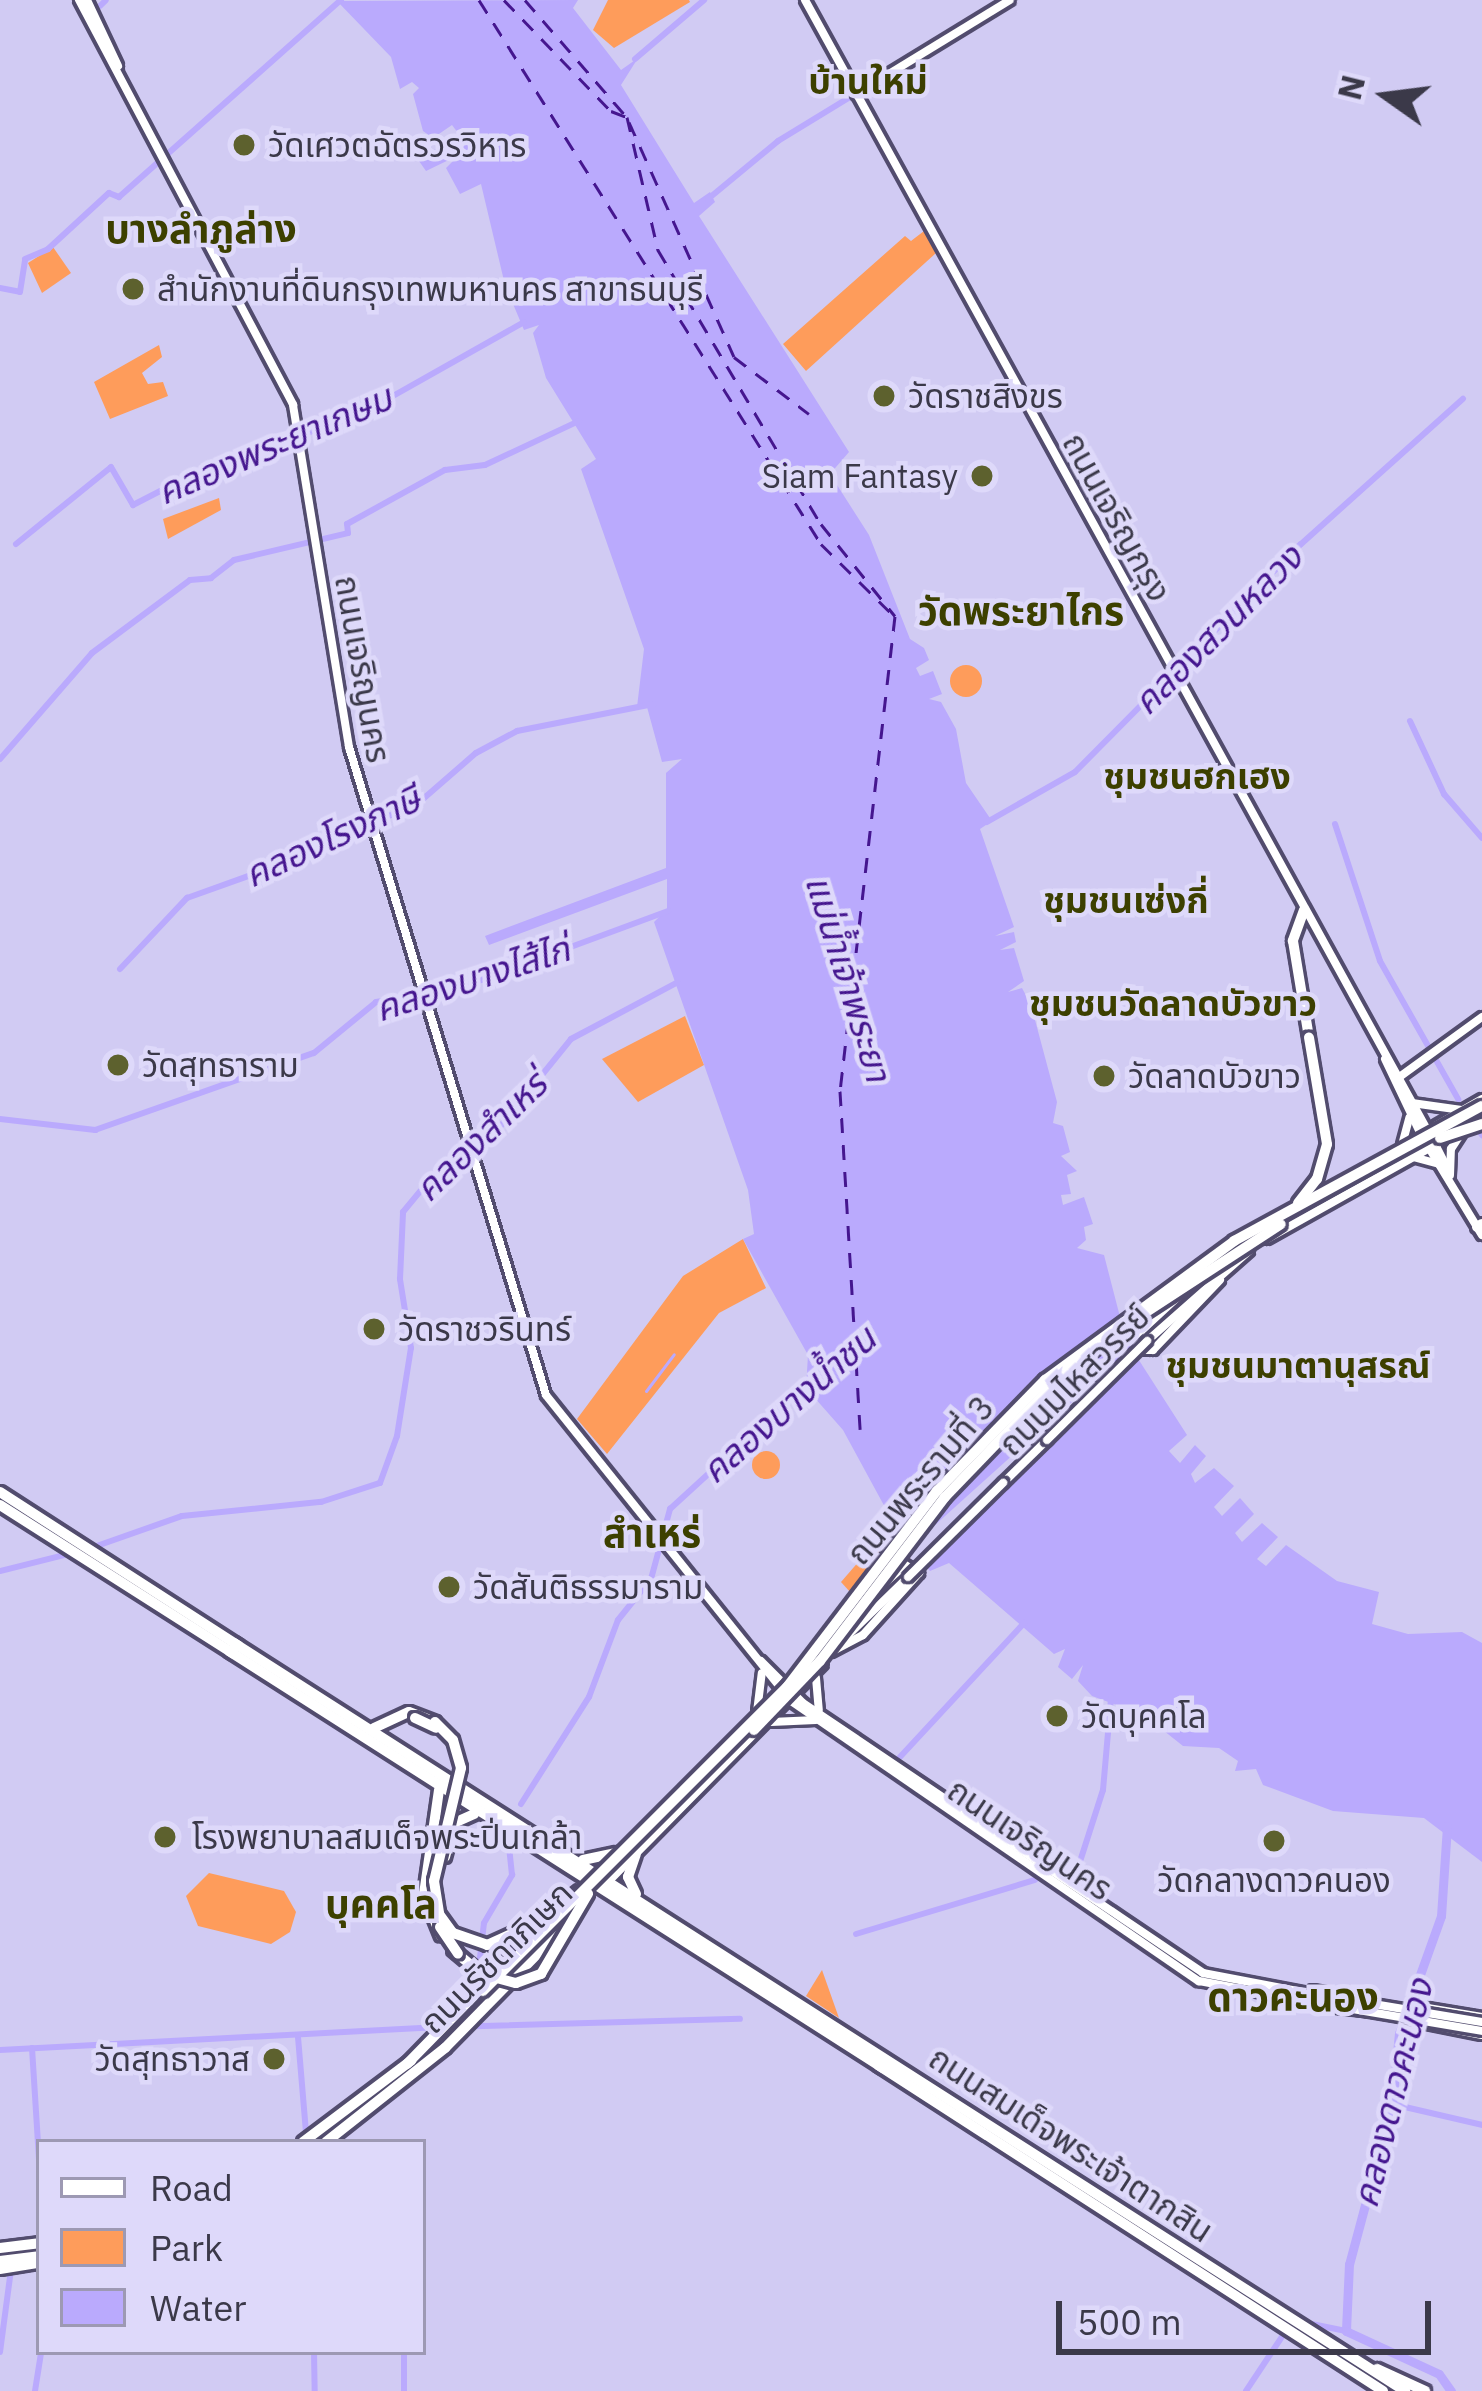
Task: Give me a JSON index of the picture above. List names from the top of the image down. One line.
{"streets":{"main road":["ถนนเจริญกรุง","ถนนเจริญนคร","ถนนมไหสวรรย์","ถนนพระรามที่ 3","ถนนรัชดาภิเษก","ถนนสมเด็จพระเจ้าตากสิน"]},"crossings":[["ถนนเจริญกรุง","ถนนมไหสวรรย์"],["ถนนเจริญนคร","ถนนมไหสวรรย์"],["ถนนมไหสวรรย์","ถนนรัชดาภิเษก"],["ถนนมไหสวรรย์","ถนนสมเด็จพระเจ้าตากสิน"],["ถนนพระรามที่ 3","ถนนรัชดาภิเษก"],["ถนนพระรามที่ 3","ถนนสมเด็จพระเจ้าตากสิน"],["ถนนรัชดาภิเษก","ถนนสมเด็จพระเจ้าตากสิน"]],"districts":["บ้านใหม่","บางลำภูล่าง","วัดพระยาไกร","ชุมชนฮกเฮง","ชุมชนเซ่งกี่","ชุมชนวัดลาดบัวขาว","ชุมชนมาตานุสรณ์","สำเหร่","บุคคโล","ดาวคะนอง"],"water":["คลองพระยาเกษม","คลองสวนหลวง","คลองโรงภาษี","คลองบางไส้ไก่","แม่น้ำเจ้าพระยา","คลองสำเหร่","คลองบางน้ำชน","คลองดาวคะนอง"],"places":["วัดเศวตฉัตรวรวิหาร","สํานักงานที่ดินกรุงเทพมหานคร สาขาธนบุรี","วัดราชสิงขร","Siam Fantasy","วัดสุทธาราม","วัดลาดบัวขาว","วัดราชวรินทร์","วัดสันติธรรมาราม","วัดบุคคโล","โรงพยาบาลสมเด็จพระปิ่นเกล้า","วัดกลางดาวคนอง","วัดสุทธาวาส"],"legend":["Road","Park","Water"],"scale_bar":"500 m","north":"left"}
